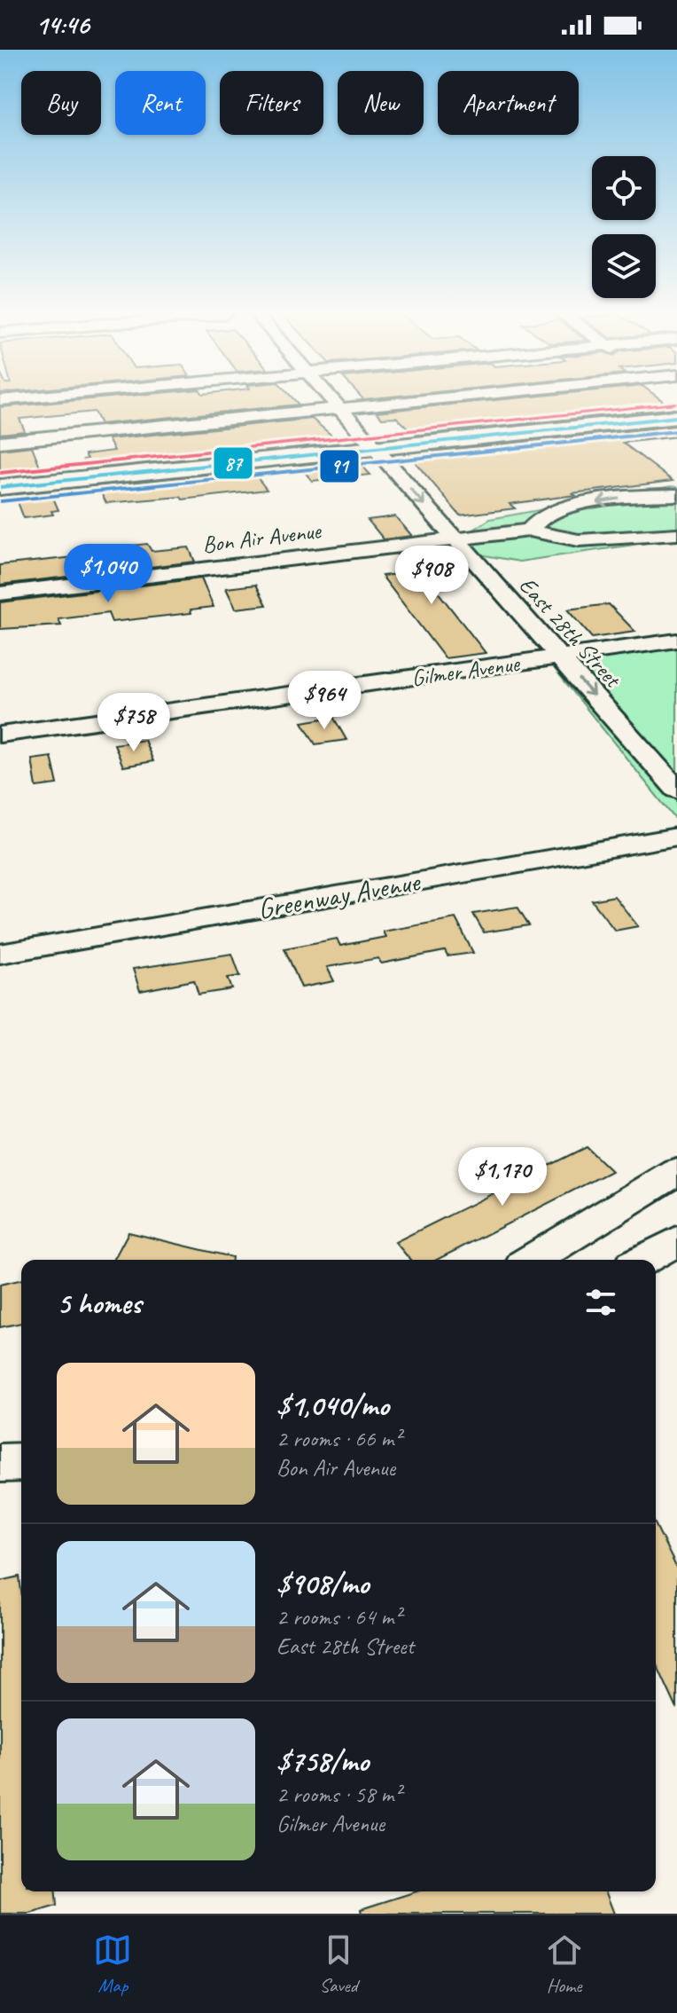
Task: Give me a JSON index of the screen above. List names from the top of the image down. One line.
{"streets":{"street":["Bon Air Avenue","East 28th Street","Gilmer Avenue","Greenway Avenue"]},"crossings":[["Bon Air Avenue","East 28th Street"],["East 28th Street","Gilmer Avenue"]],"one_way":["East 28th Street"],"lines":["transit line 87","transit line 91"],"page":{"status":"14:46","chip":["Buy","Rent","Filters","New","Apartment"],"price":["$1,040","$908","$964","$758","$1,170"],"heading":"5 homes","list":[{"name":"$1,040/mo","note":"2 rooms · 66 m² · Bon Air Avenue"},{"name":"$908/mo","note":"2 rooms · 64 m² · East 28th Street"},{"name":"$758/mo","note":"2 rooms · 58 m² · Gilmer Avenue"}],"tabs":["Map","Saved","Home"]}}
